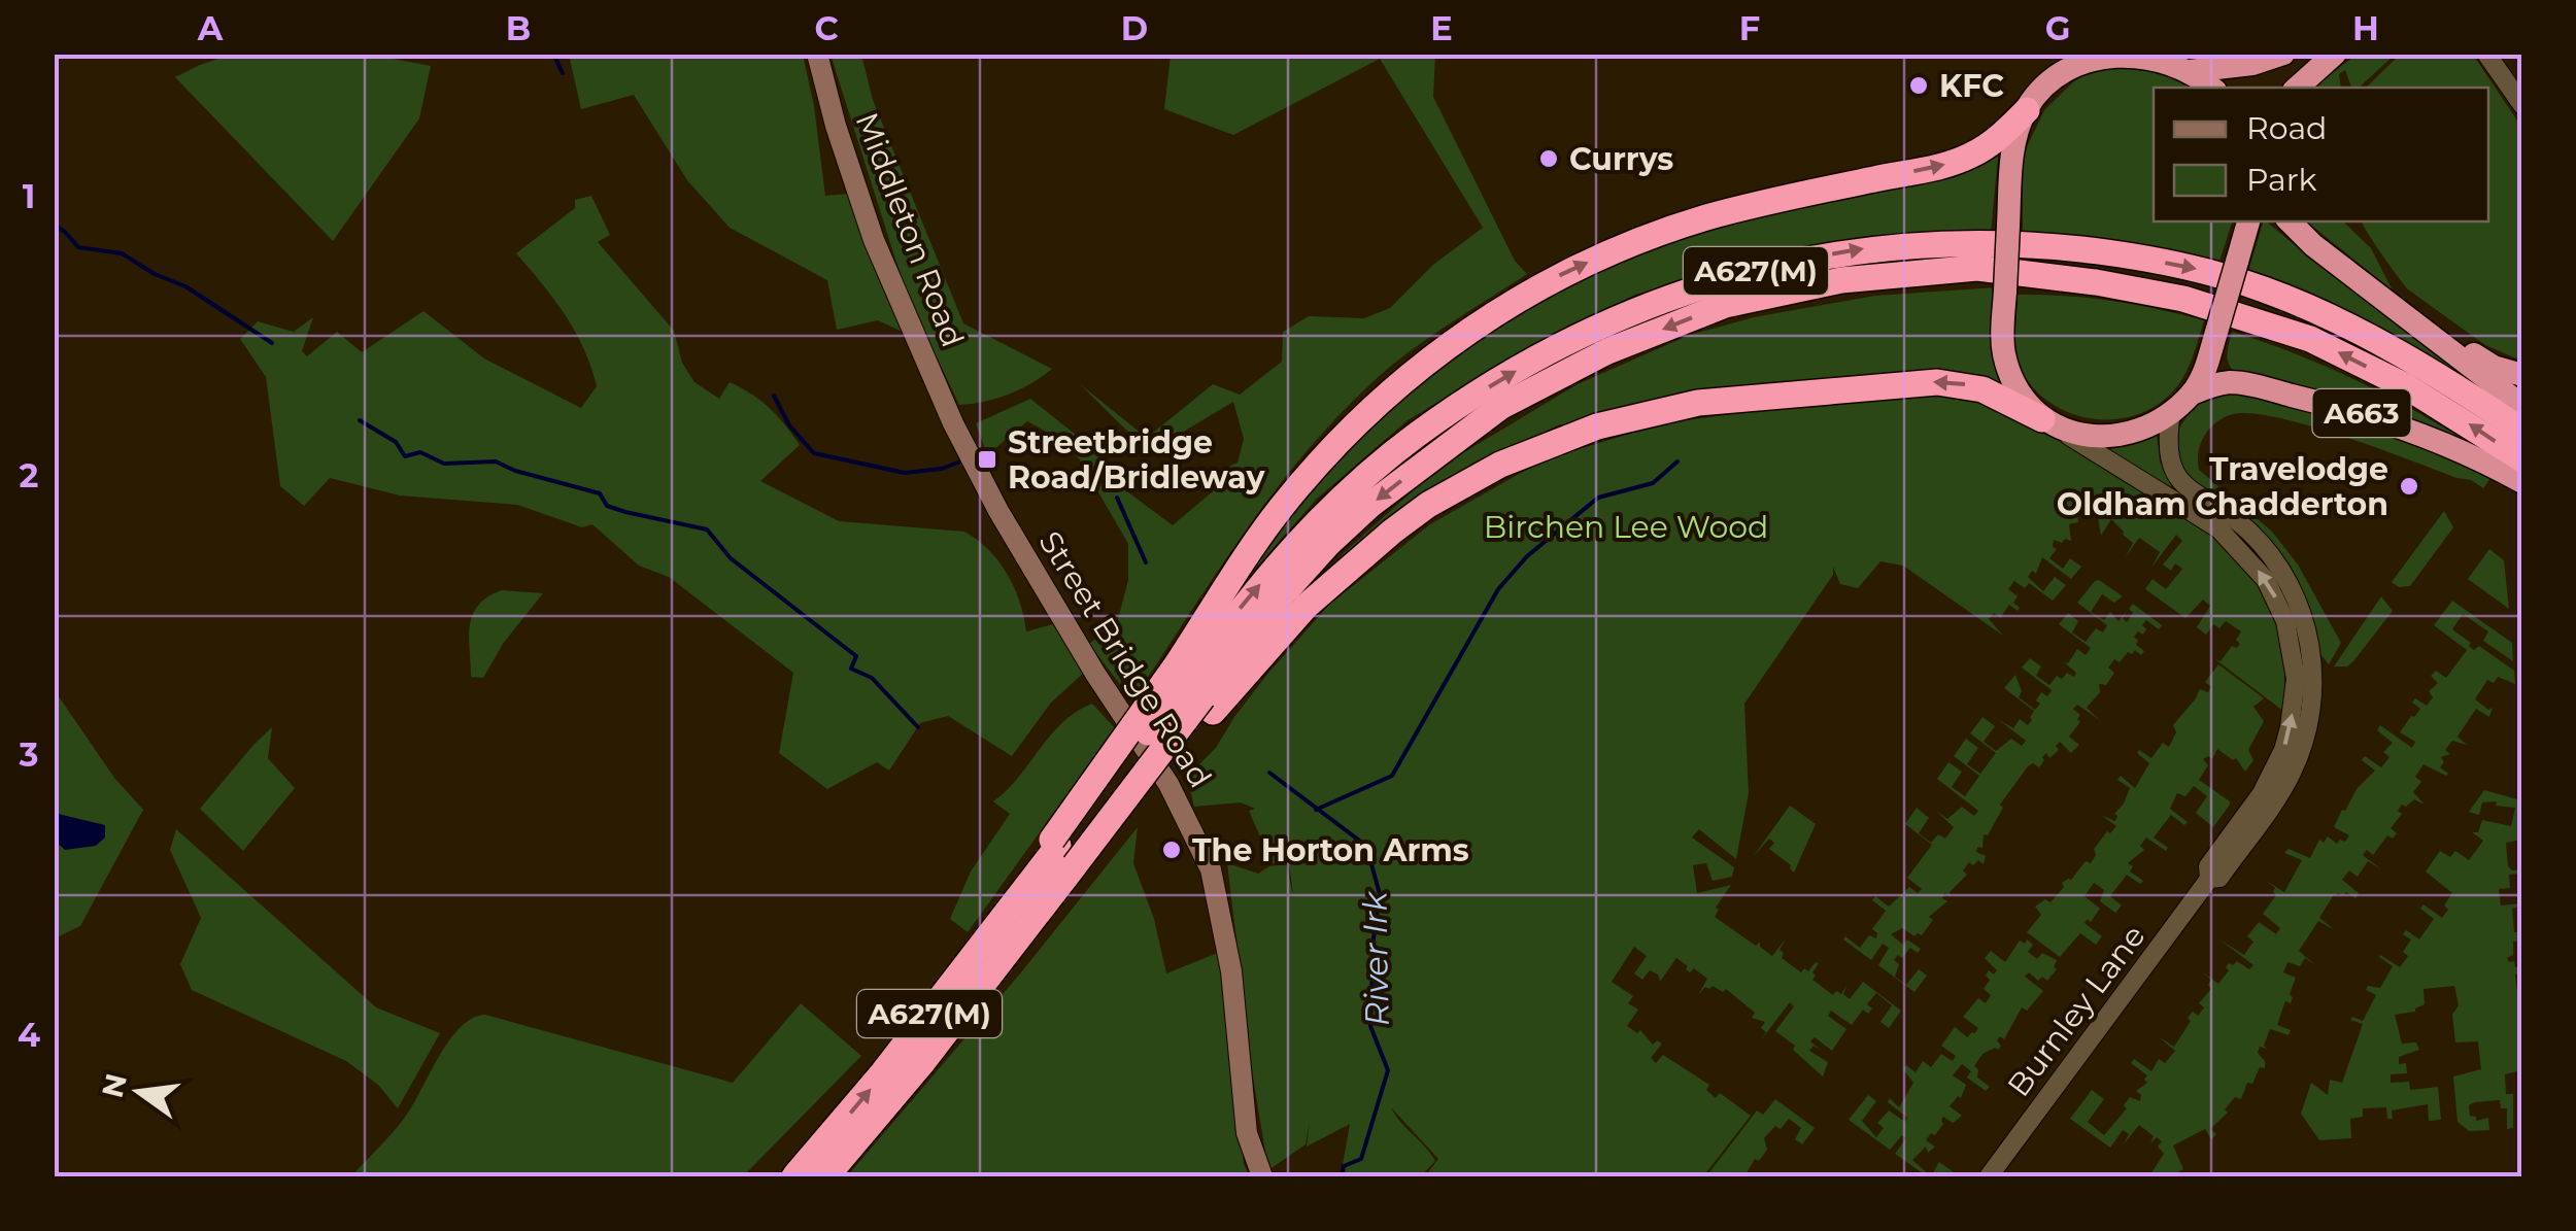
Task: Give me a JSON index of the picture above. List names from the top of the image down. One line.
{"streets":{"highway":["A627(M)","A663"],"main road":["Middleton Road","Street Bridge Road"],"street":["Burnley Lane"]},"crossings":[["Middleton Road","Street Bridge Road"],["A627(M)","Burnley Lane"]],"water":["River Irk"],"parks":["Birchen Lee Wood"],"places":{"other":["KFC","Currys","Travelodge Oldham Chadderton","The Horton Arms"],"transit":["Streetbridge Road/Bridleway"]},"legend":["Road","Park"],"north":"left","grid":{"columns":["A","B","C","D","E","F","G","H"],"rows":["1","2","3","4"]}}
